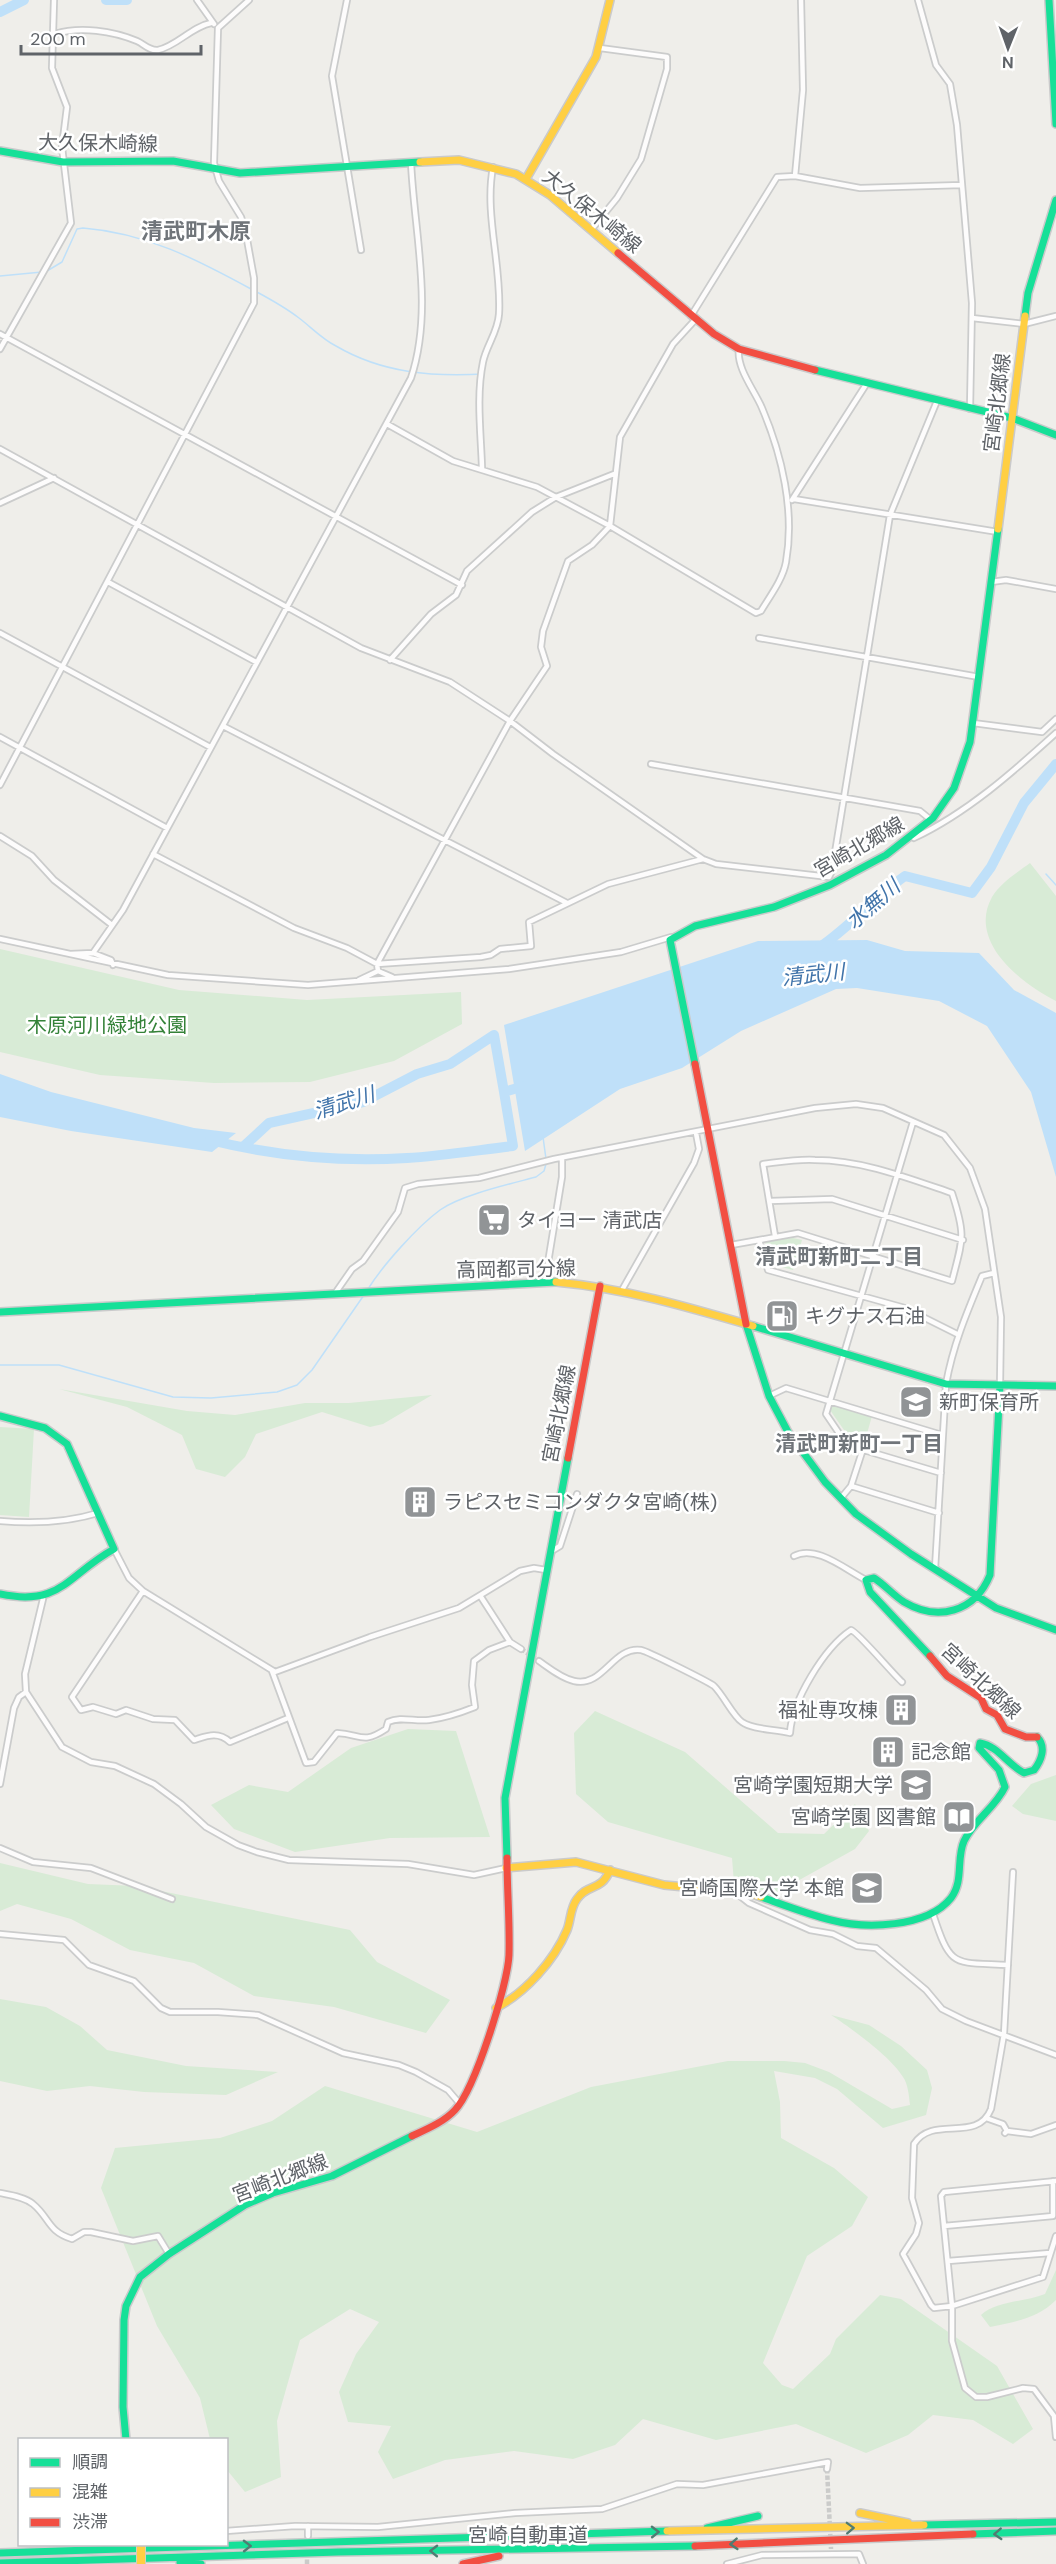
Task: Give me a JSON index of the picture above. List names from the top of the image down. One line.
{"streets":{"main road":["大久保木崎線","宮崎北郷線","高岡都司分線","宮崎自動車道"]},"crossings":[["大久保木崎線","宮崎北郷線"],["宮崎北郷線","高岡都司分線"]],"districts":["清武町木原","清武町新町二丁目","清武町新町一丁目"],"water":["水無川","清武川"],"parks":["木原河川緑地公園"],"places":{"supermarket":["タイヨー 清武店"],"fuel station":["キグナス石油"],"school or university":["新町保育所","宮崎学園短期大学","宮崎国際大学 本館"],"building":["ラピスセミコンダクタ宮崎(株)","福祉専攻棟","記念館"],"library":["宮崎学園 図書館"]},"legend":["順調","混雑","渋滞"],"scale_bar":"200 m","north":"bottom"}
